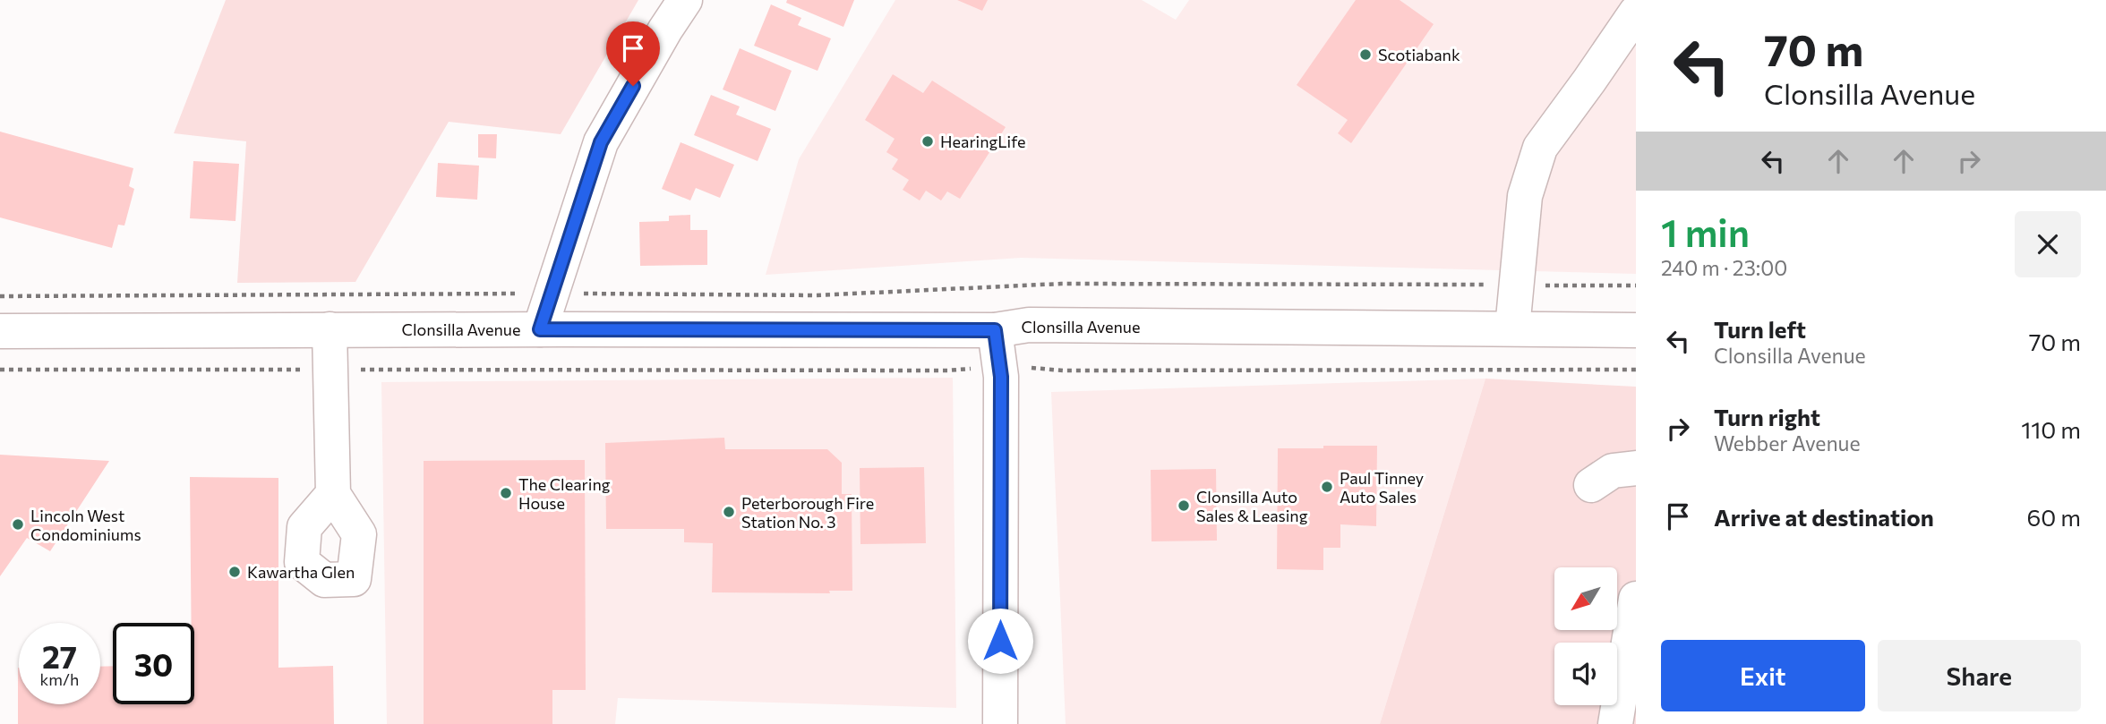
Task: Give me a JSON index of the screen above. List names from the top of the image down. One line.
{"streets":{"main road":["Clonsilla Avenue"]},"places":["Scotiabank","HearingLife","Paul Tinney Auto Sales","The Clearing House","Clonsilla Auto Sales & Leasing","Peterborough Fire Station No. 3","Lincoln West Condominiums","Kawartha Glen"],"north":"bottom left","page":{"turn":["70 m","Clonsilla Avenue"],"heading":["1 min","240 m · 23:00"],"list":[{"name":"Turn left","note":"Clonsilla Avenue","value":"70 m"},{"name":"Turn right","note":"Webber Avenue","value":"110 m"},{"name":"Arrive at destination","value":"60 m"}],"speed":"27 km/h","limit":"30","buttons":["Exit","Share"]}}
